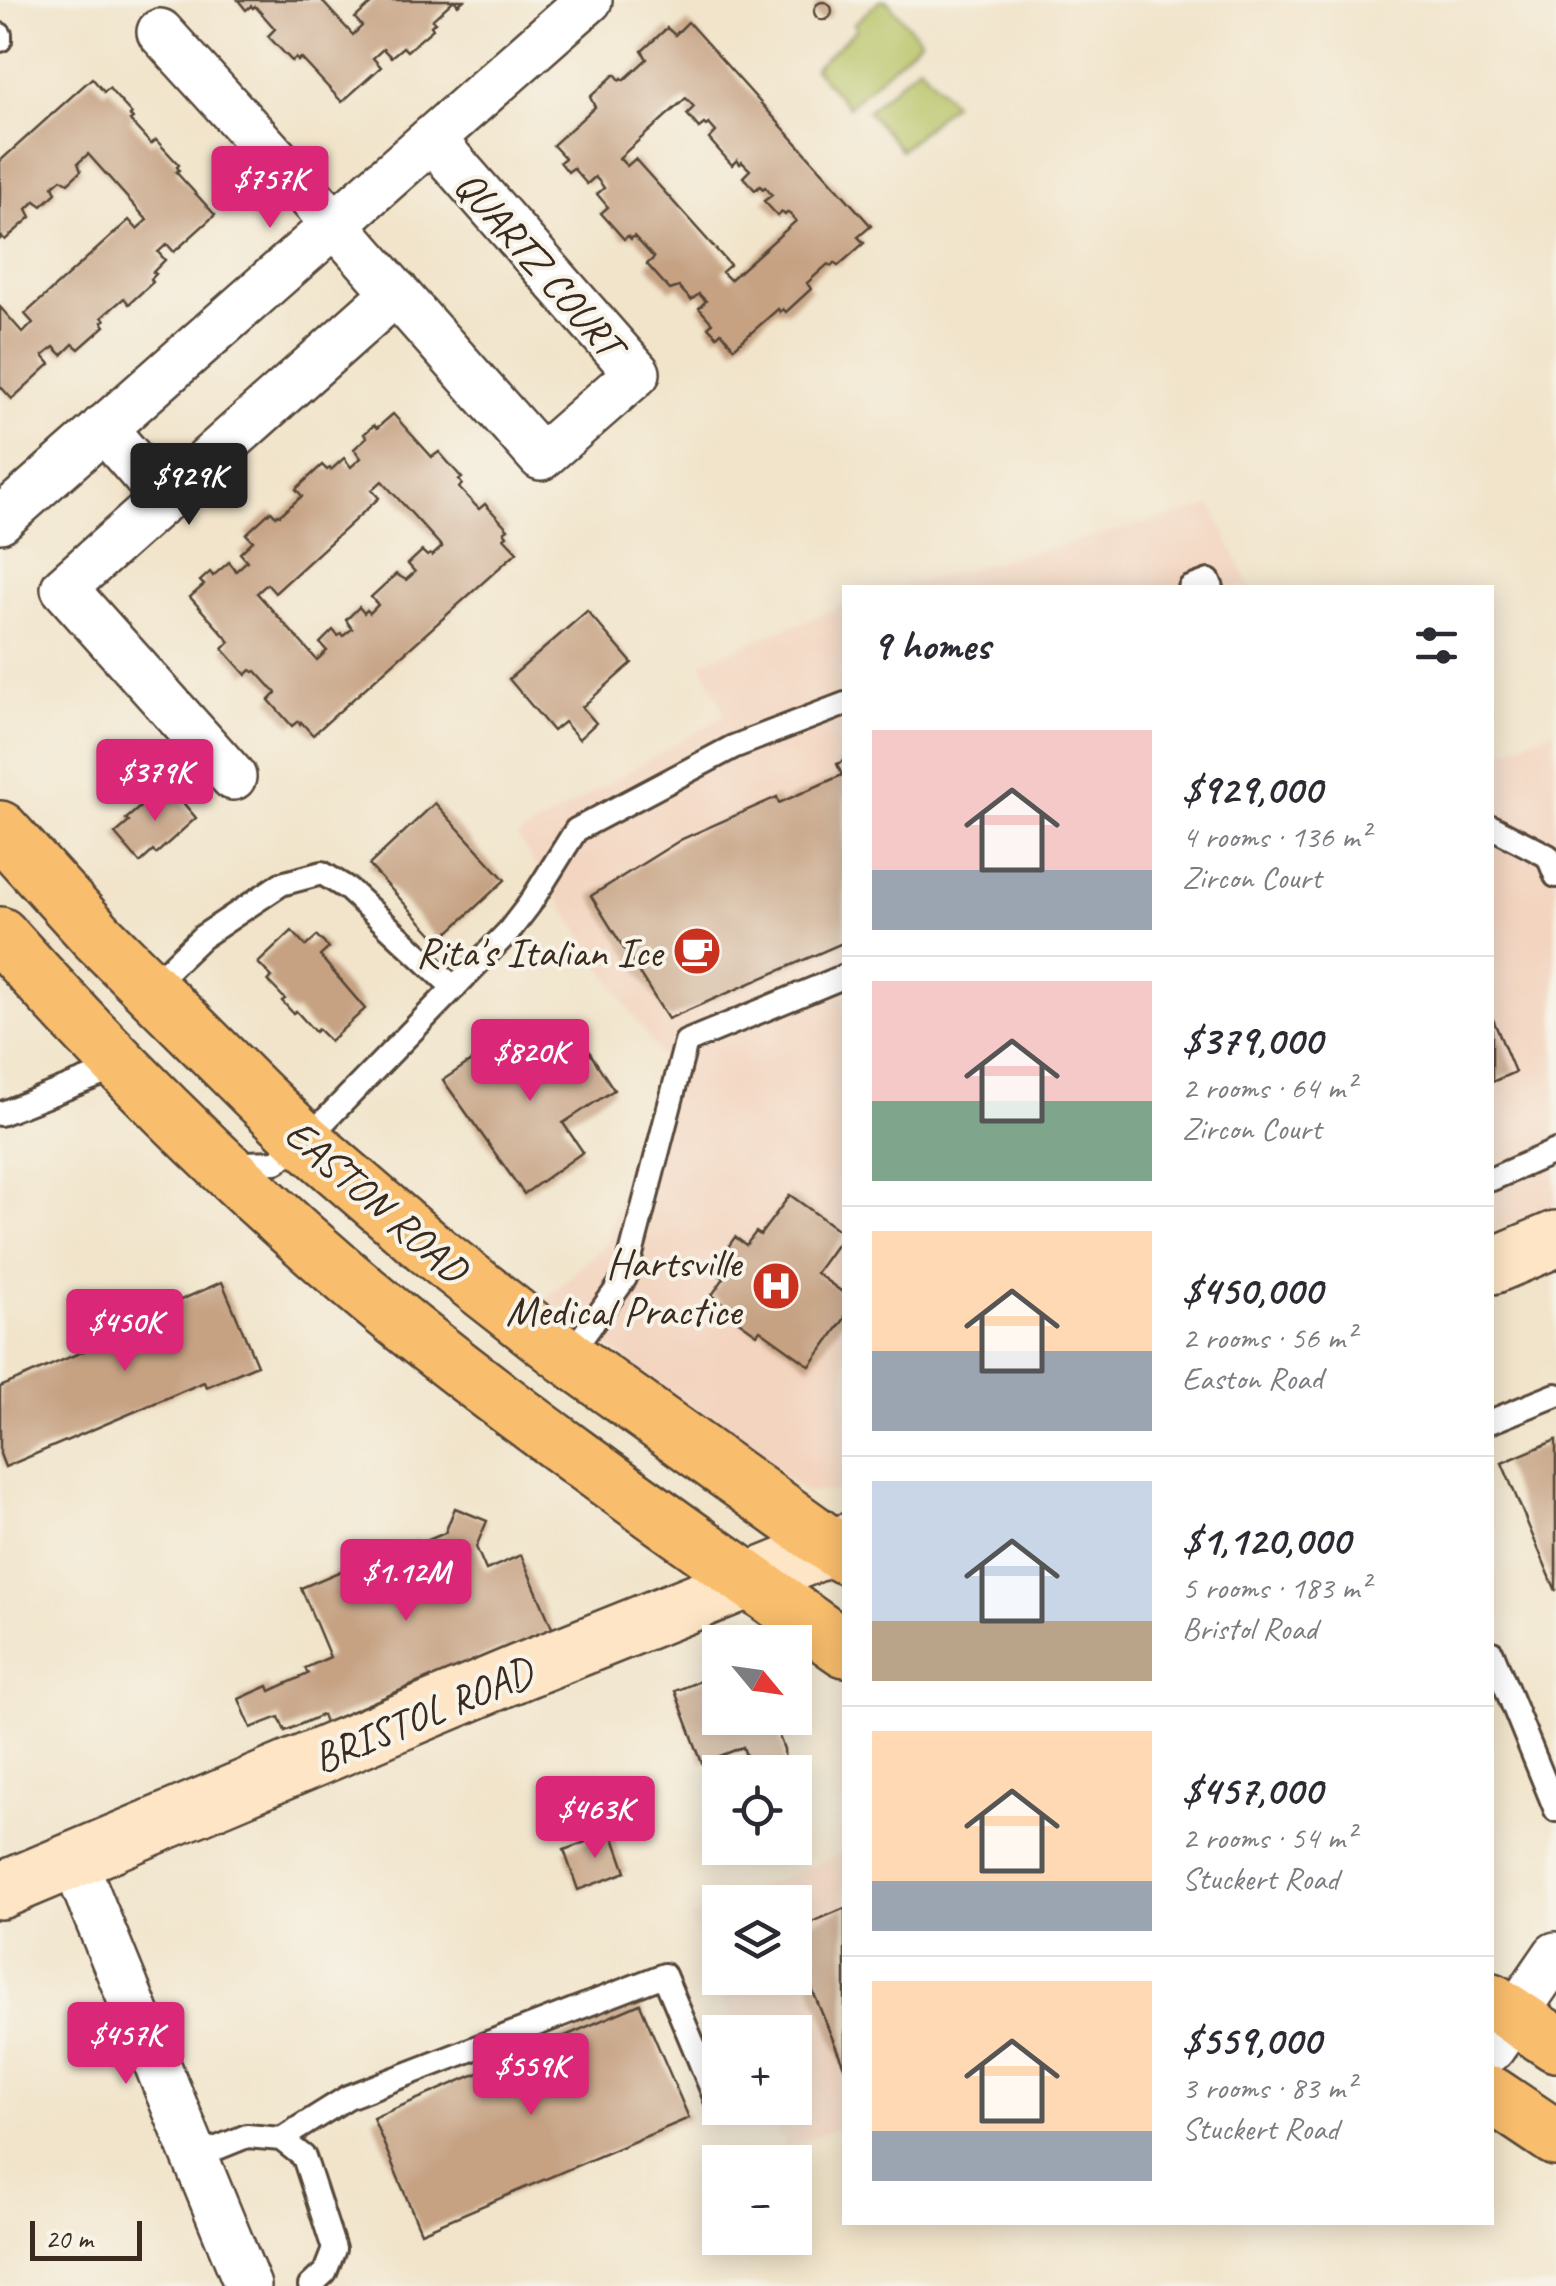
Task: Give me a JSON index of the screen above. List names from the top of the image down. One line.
{"streets":{"highway":["EASTON ROAD"],"main road":["BRISTOL ROAD"],"street":["QUARTZ COURT"]},"crossings":[["EASTON ROAD","BRISTOL ROAD"]],"places":{"cafe":["Rita's Italian Ice"],"hospital":["Hartsville Medical Practice"]},"scale_bar":"20 m","north":"bottom right","page":{"price":["$757K","$929K","$379K","$820K","$450K","$1.12M","$463K","$457K","$559K"],"heading":"9 homes","list":[{"name":"$929,000","note":"4 rooms · 136 m² · Zircon Court"},{"name":"$379,000","note":"2 rooms · 64 m² · Zircon Court"},{"name":"$450,000","note":"2 rooms · 56 m² · Easton Road"},{"name":"$1,120,000","note":"5 rooms · 183 m² · Bristol Road"},{"name":"$457,000","note":"2 rooms · 54 m² · Stuckert Road"},{"name":"$559,000","note":"3 rooms · 83 m² · Stuckert Road"}],"map_buttons":["+","−"],"scale":"20 m"}}
